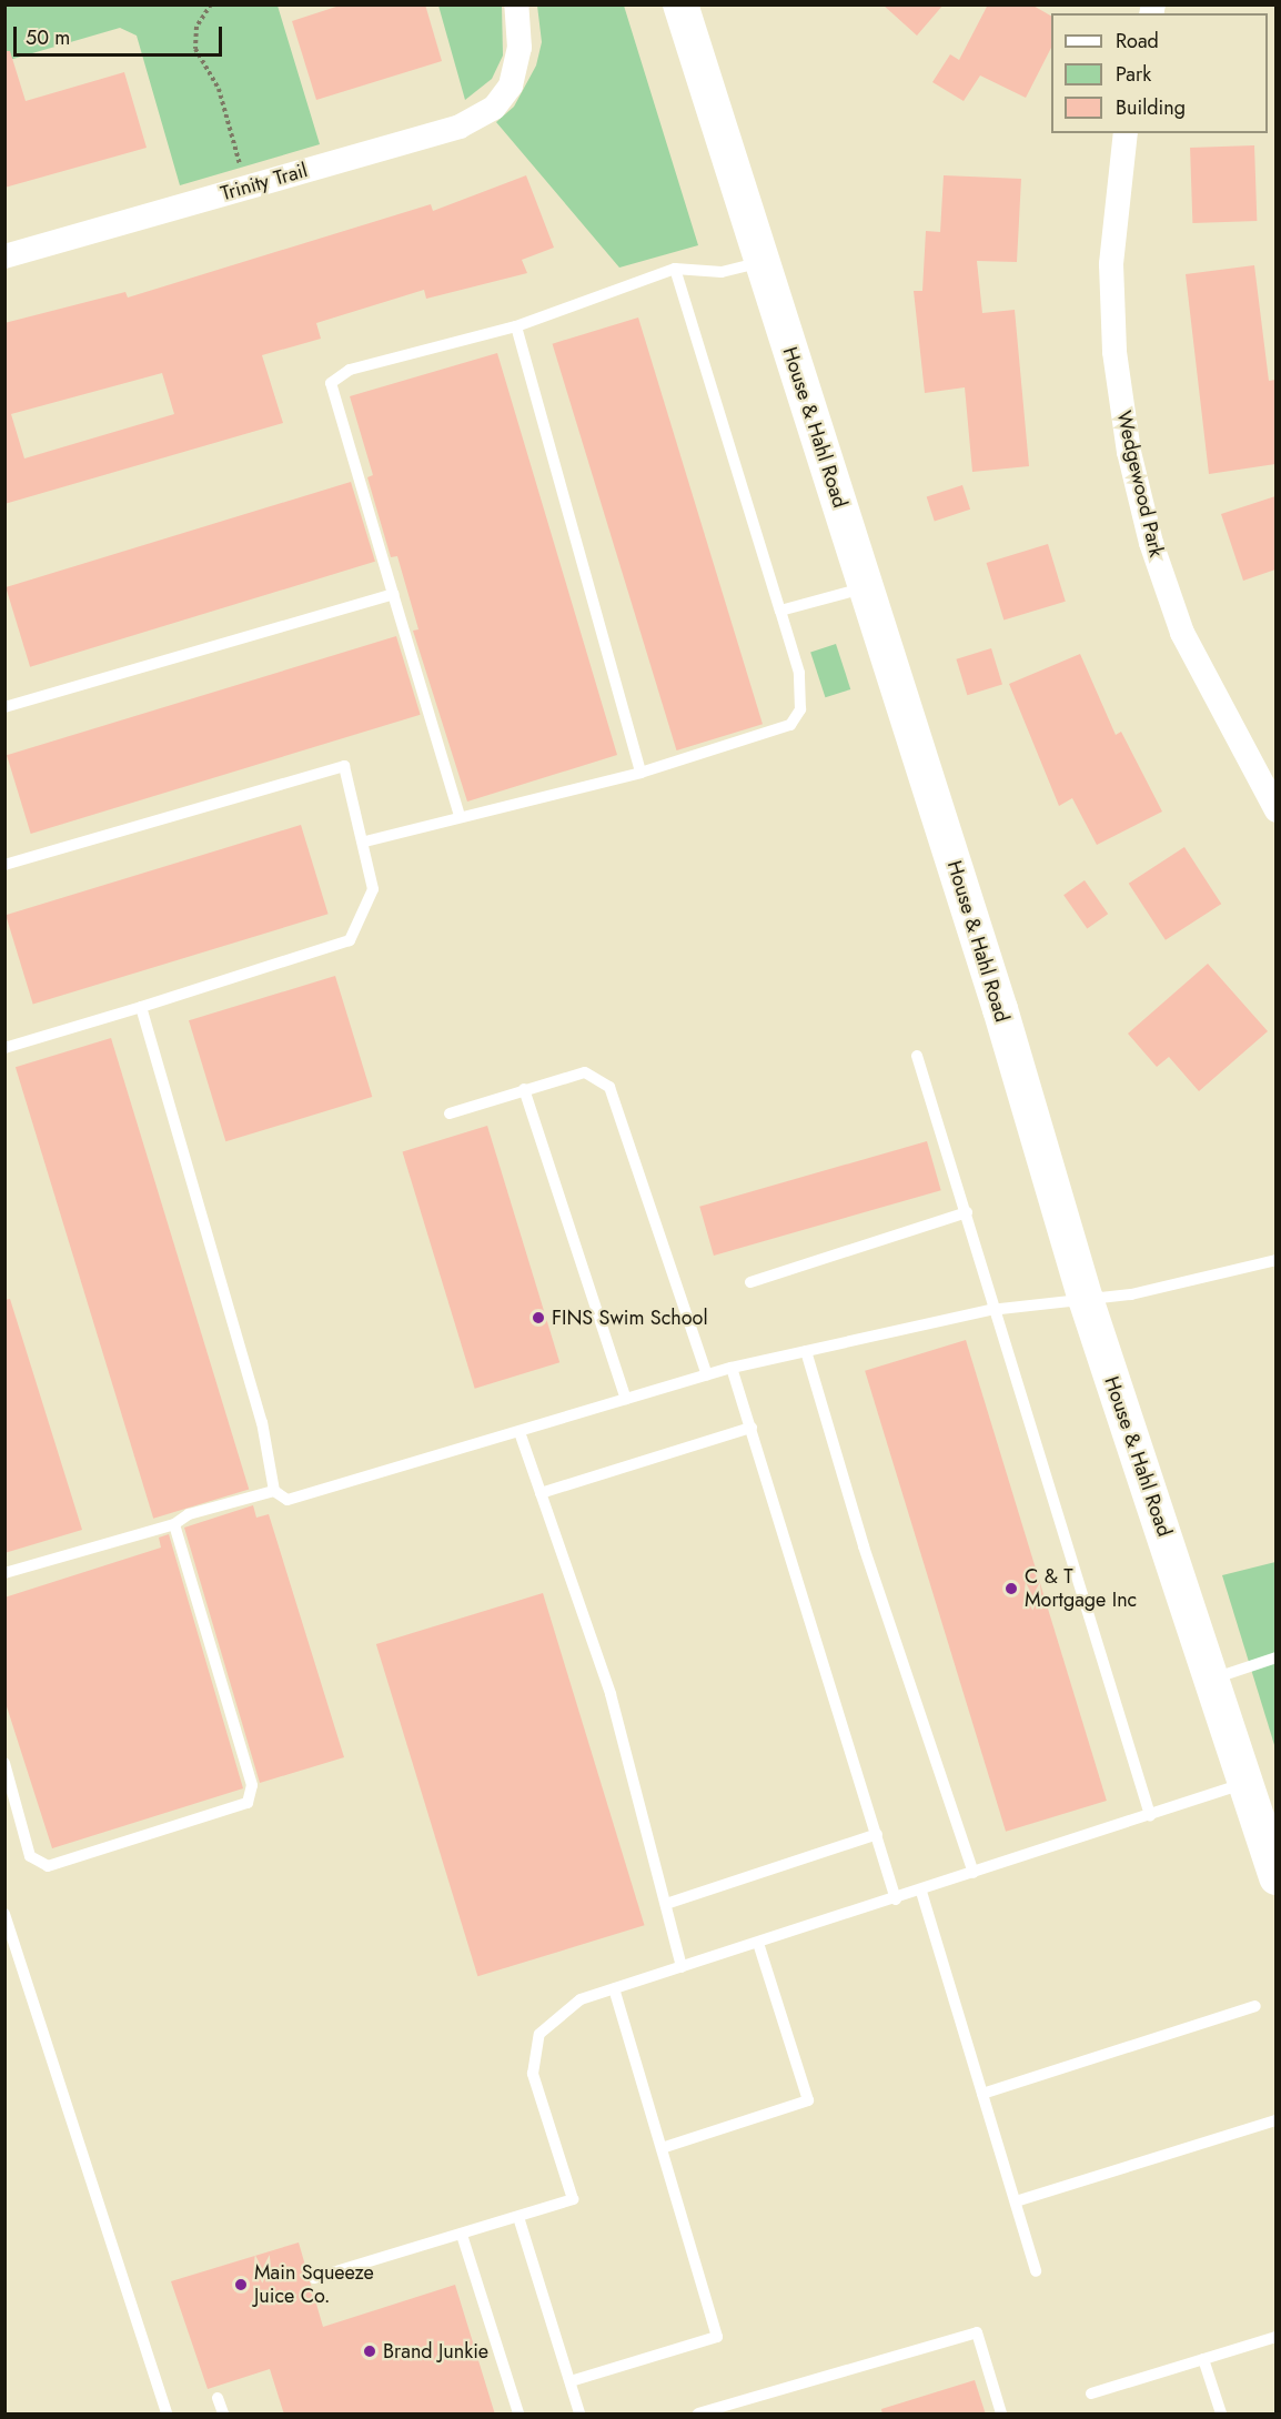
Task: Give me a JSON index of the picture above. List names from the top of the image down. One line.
{"streets":{"street":["Trinity Trail","House & Hahl Road","Wedgewood Park"]},"places":["FINS Swim School","C & T Mortgage Inc","Main Squeeze Juice Co.","Brand Junkie"],"legend":["Road","Park","Building"],"scale_bar":"50 m"}
